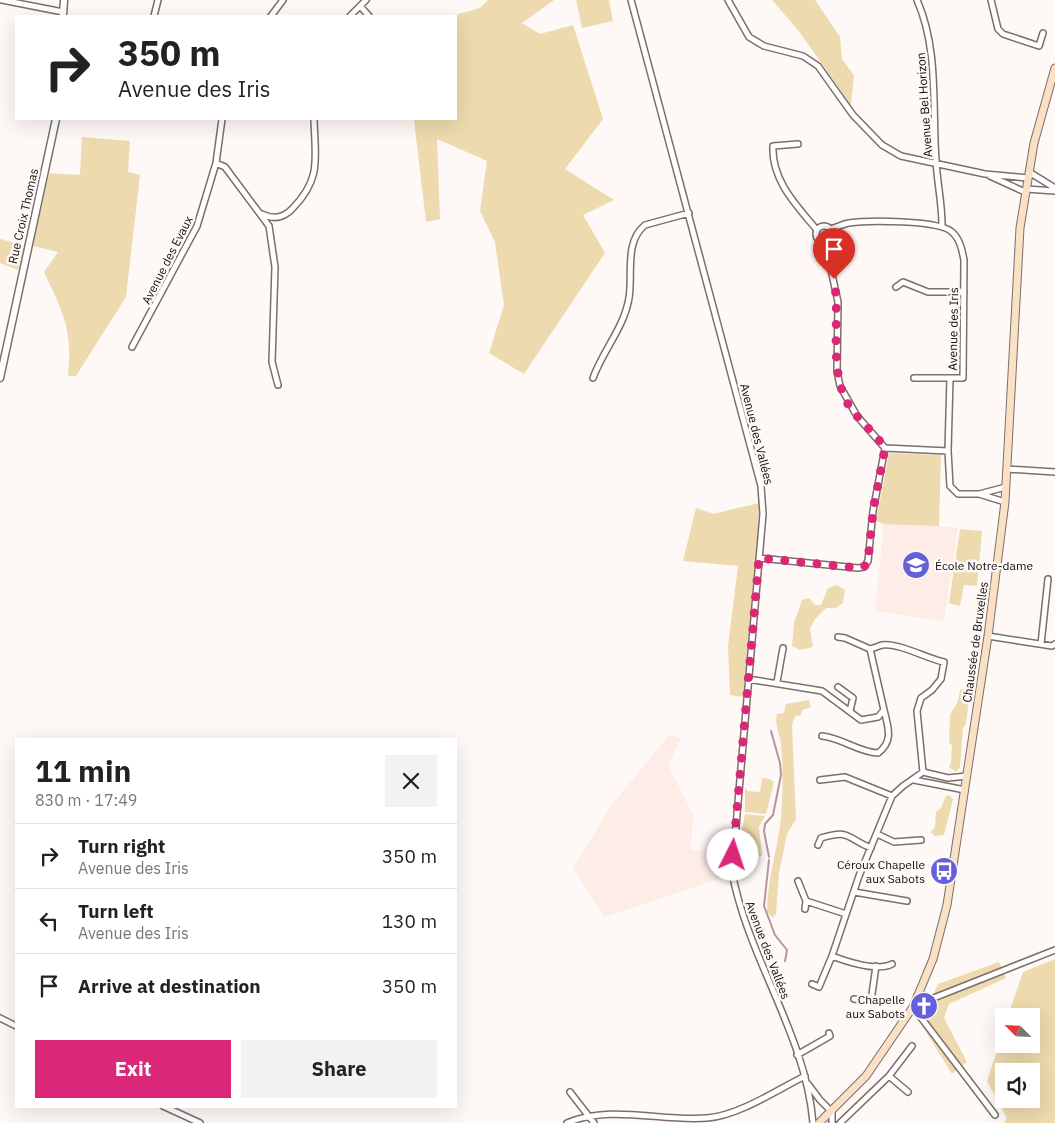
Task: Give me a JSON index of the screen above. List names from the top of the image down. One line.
{"streets":{"main road":["Chaussée de Bruxelles"],"street":["Avenue Bel Horizon","Rue Croix Thomas","Avenue des Evaux","Avenue des Iris","Avenue des Vallées"]},"crossings":[["Avenue Bel Horizon","Chaussée de Bruxelles"],["Avenue des Iris","Chaussée de Bruxelles"],["Avenue des Vallées","Chaussée de Bruxelles"]],"places":{"school or university":["École Notre-dame"],"bus stop":["Céroux Chapelle aux Sabots"],"church":["Chapelle aux Sabots"]},"north":"top left","page":{"turn":["350 m","Avenue des Iris"],"heading":["11 min","830 m · 17:49"],"list":[{"name":"Turn right","note":"Avenue des Iris","value":"350 m"},{"name":"Turn left","note":"Avenue des Iris","value":"130 m"},{"name":"Arrive at destination","value":"350 m"}],"buttons":["Exit","Share"]}}
